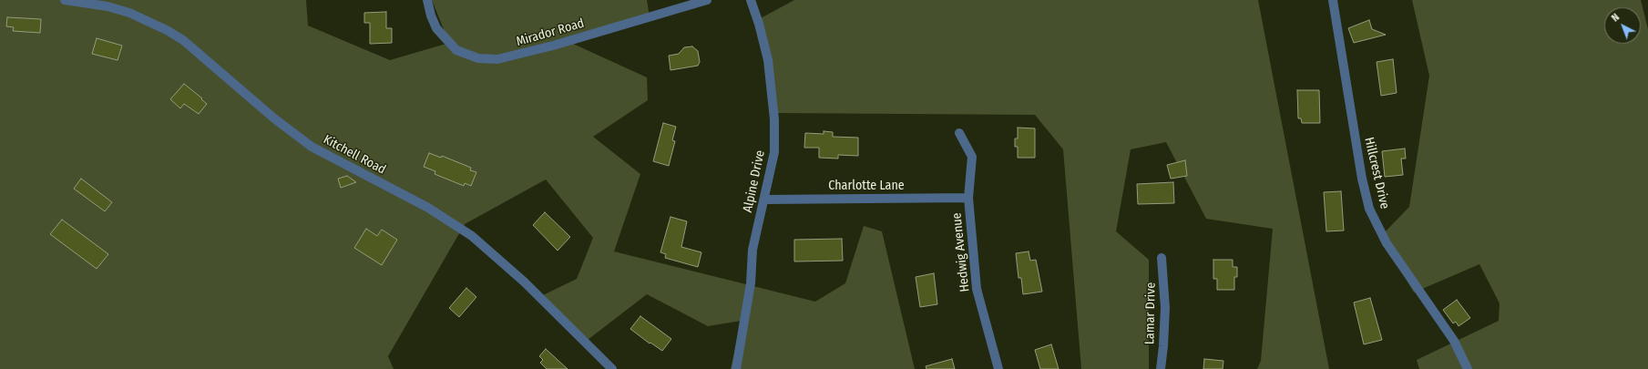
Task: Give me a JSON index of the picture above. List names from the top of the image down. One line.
{"streets":{"street":["Mirador Road","Kitchell Road","Hillcrest Drive","Alpine Drive","Charlotte Lane","Hedwig Avenue","Lamar Drive"]},"crossings":[["Alpine Drive","Charlotte Lane"],["Charlotte Lane","Hedwig Avenue"]],"north":"top left"}
